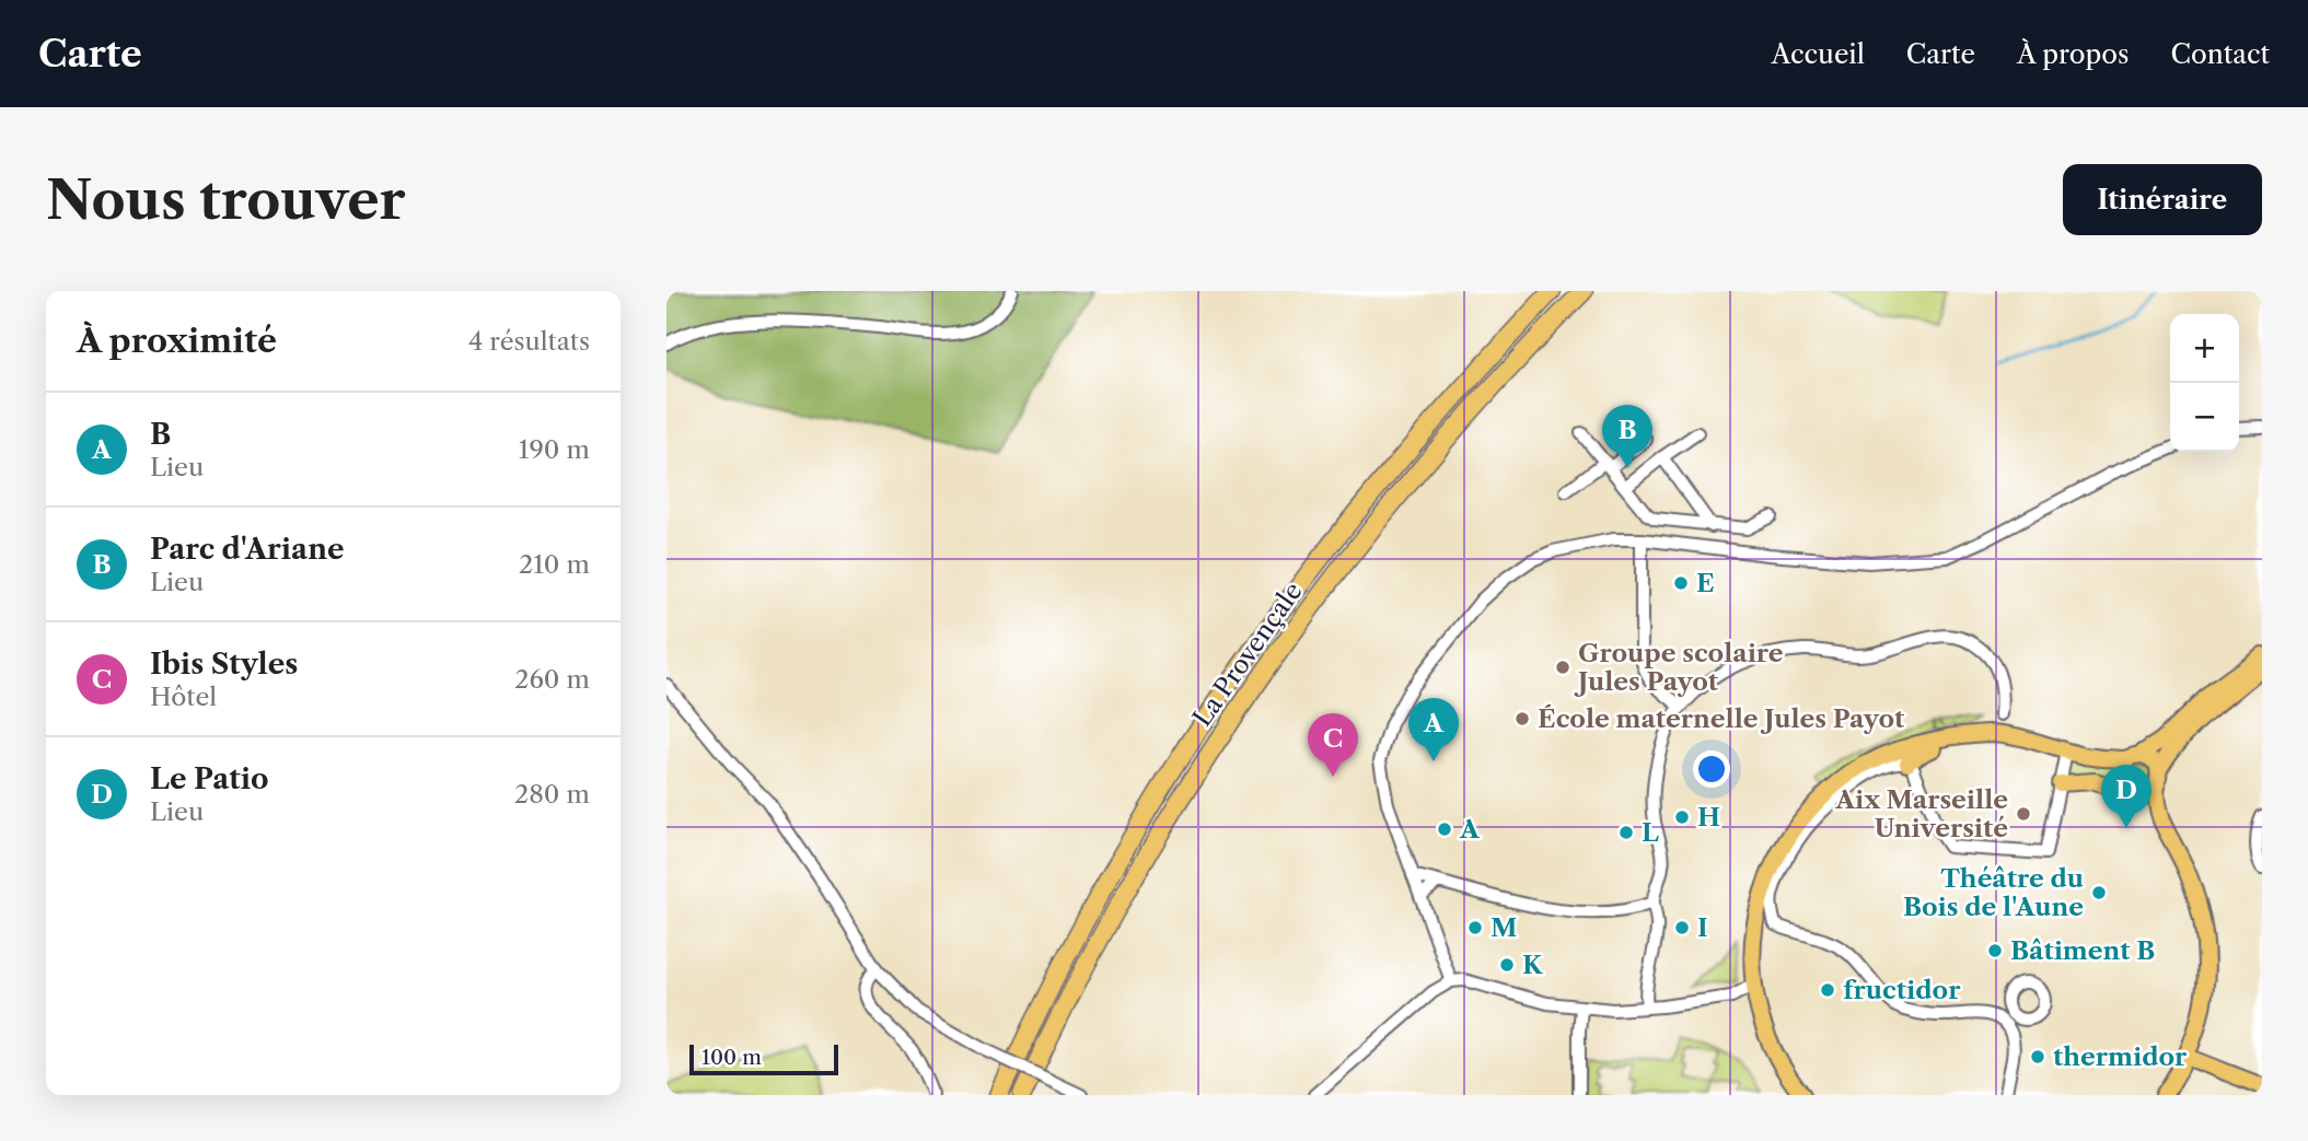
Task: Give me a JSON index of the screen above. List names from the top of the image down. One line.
{"streets":{"highway":["La Provençale"]},"places":["E","Groupe scolaire Jules Payot","École maternelle Jules Payot","Aix Marseille Université","H","A","L","Théâtre du Bois de l'Aune","M","I","Bâtiment B","K","fructidor","thermidor"],"scale_bar":"100 m","page":{"header":"Carte","nav":["Accueil","Carte","À propos","Contact"],"buttons":"Itinéraire","title":"Nous trouver","heading":["À proximité","4 résultats"],"map_buttons":["+","−"],"list":[{"mark":"A","name":"B","note":"Lieu","value":"190 m"},{"mark":"B","name":"Parc d'Ariane","note":"Lieu","value":"210 m"},{"mark":"C","name":"Ibis Styles","note":"Hôtel","value":"260 m"},{"mark":"D","name":"Le Patio","note":"Lieu","value":"280 m"}],"pins":["B","A","C","D"],"scale":"100 m"}}
